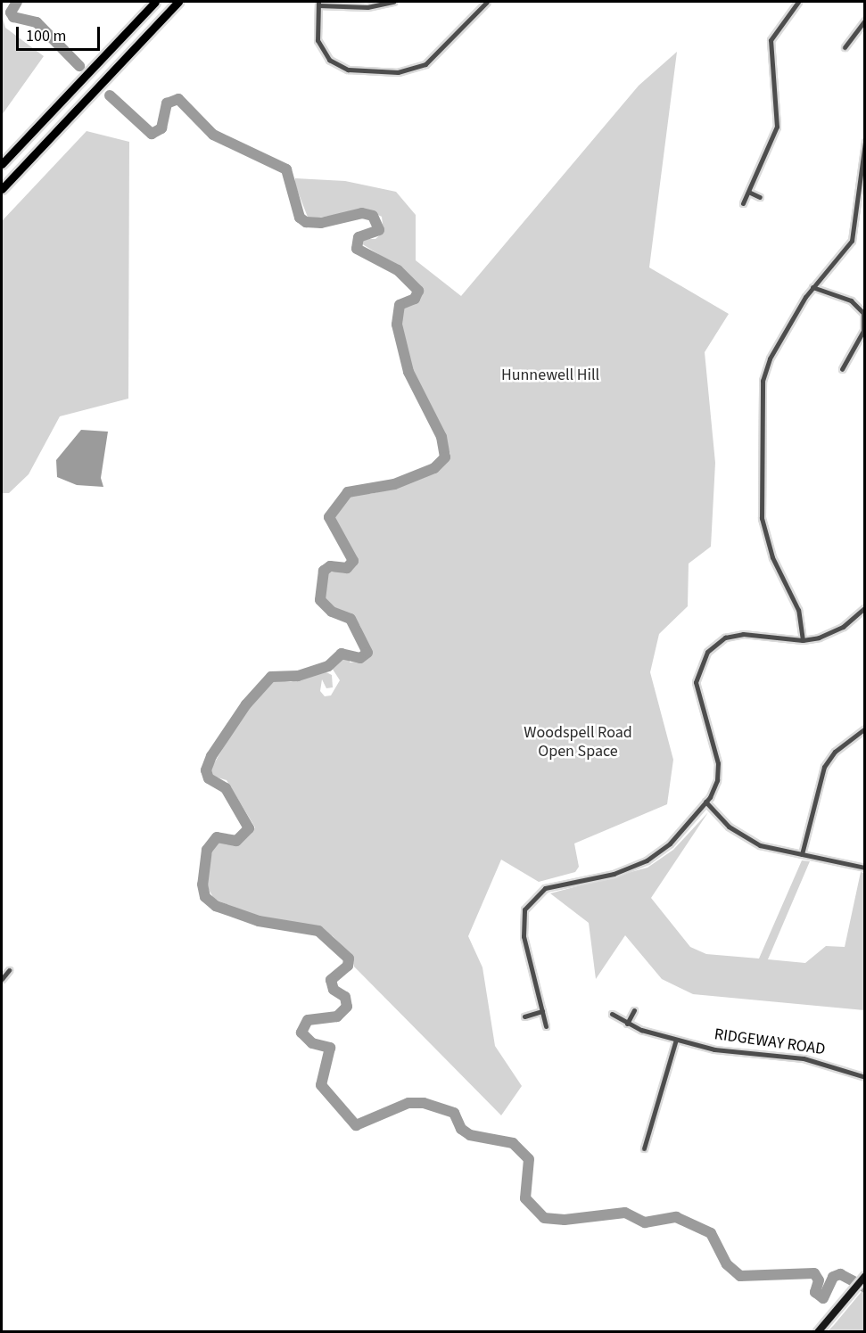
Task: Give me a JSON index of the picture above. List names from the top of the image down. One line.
{"streets":{"street":["RIDGEWAY ROAD"]},"parks":["Hunnewell Hill","Woodspell Road Open Space"],"scale_bar":"100 m"}
